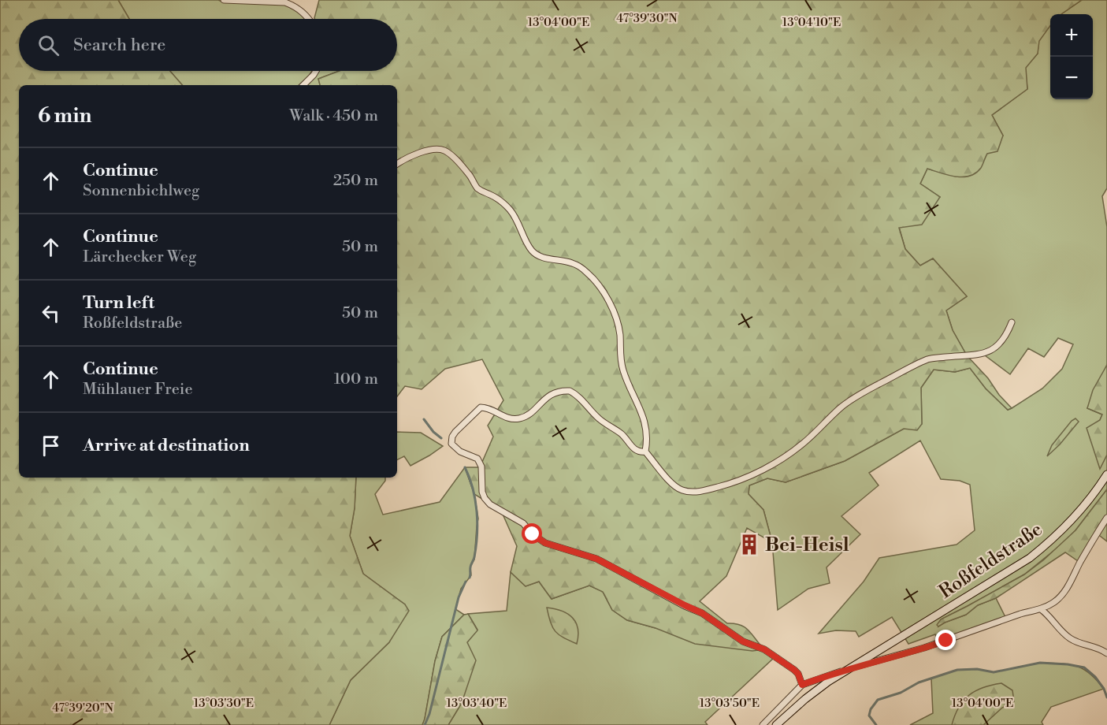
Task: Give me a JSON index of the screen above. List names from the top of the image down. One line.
{"streets":{"main road":["Roßfeldstraße"]},"places":{"building":["Bei-Heisl"]},"page":{"map_buttons":["+","−"],"search":"Search here","heading":["6 min","Walk · 450 m"],"list":[["Continue","Sonnenbichlweg","250 m"],["Continue","Lärchecker Weg","50 m"],["Turn left","Roßfeldstraße","50 m"],["Continue","Mühlauer Freie","100 m"],"Arrive at destination"]},"coordinates":["47°39'30\"N","13°04'00\"E","13°04'10\"E","13°03'30\"E","13°03'40\"E","13°03'50\"E","47°39'20\"N"]}
